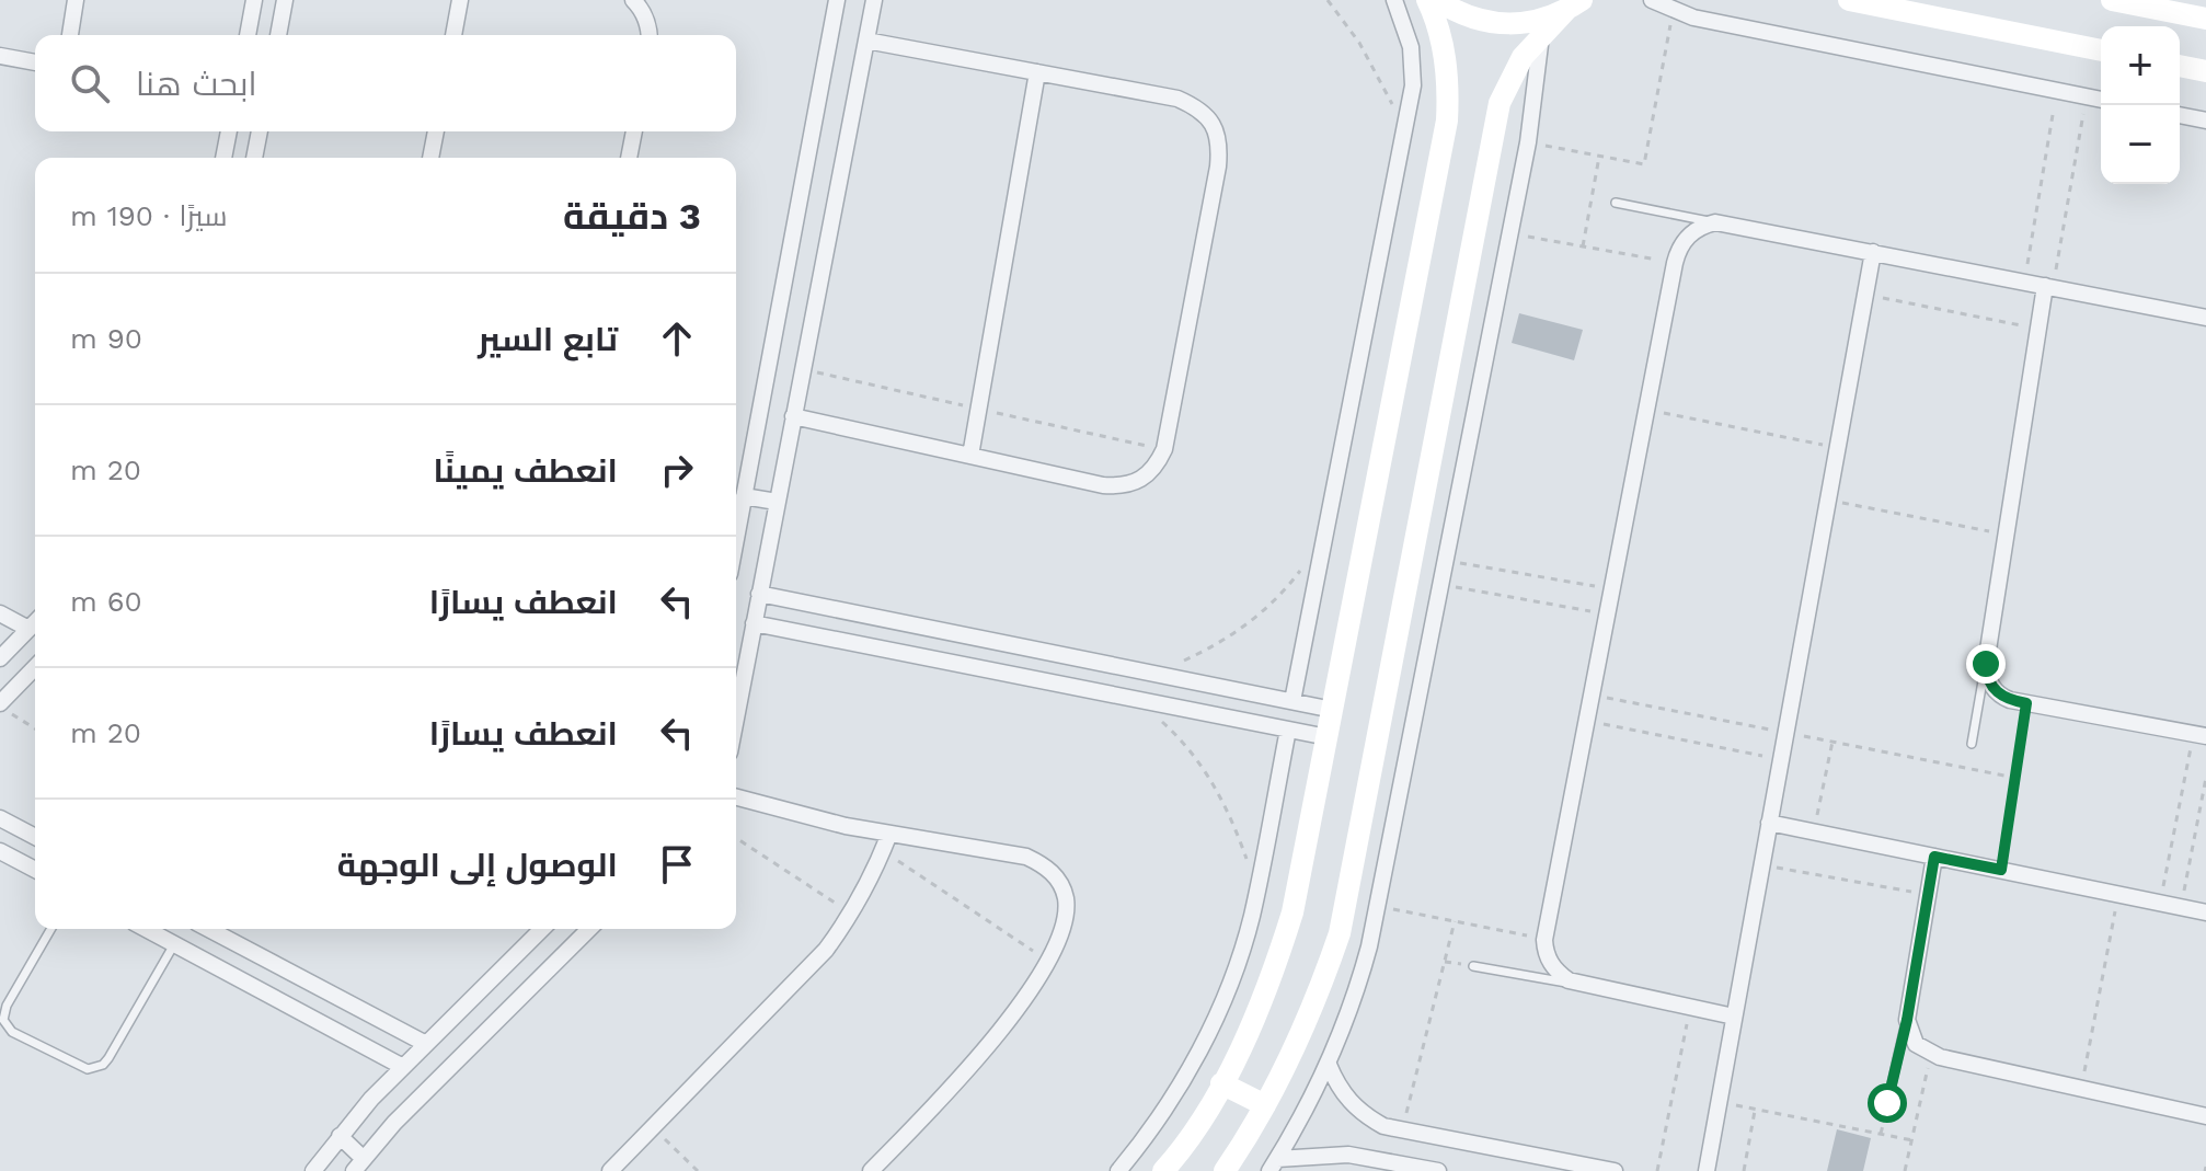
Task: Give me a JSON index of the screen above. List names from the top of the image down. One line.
{"page":{"map_buttons":["+","−"],"search":"ابحث هنا","heading":["3 دقيقة","سيرًا · 190 m"],"list":[["تابع السير","90 m"],["انعطف يمينًا","20 m"],["انعطف يسارًا","60 m"],["انعطف يسارًا","20 m"],"الوصول إلى الوجهة"]}}
